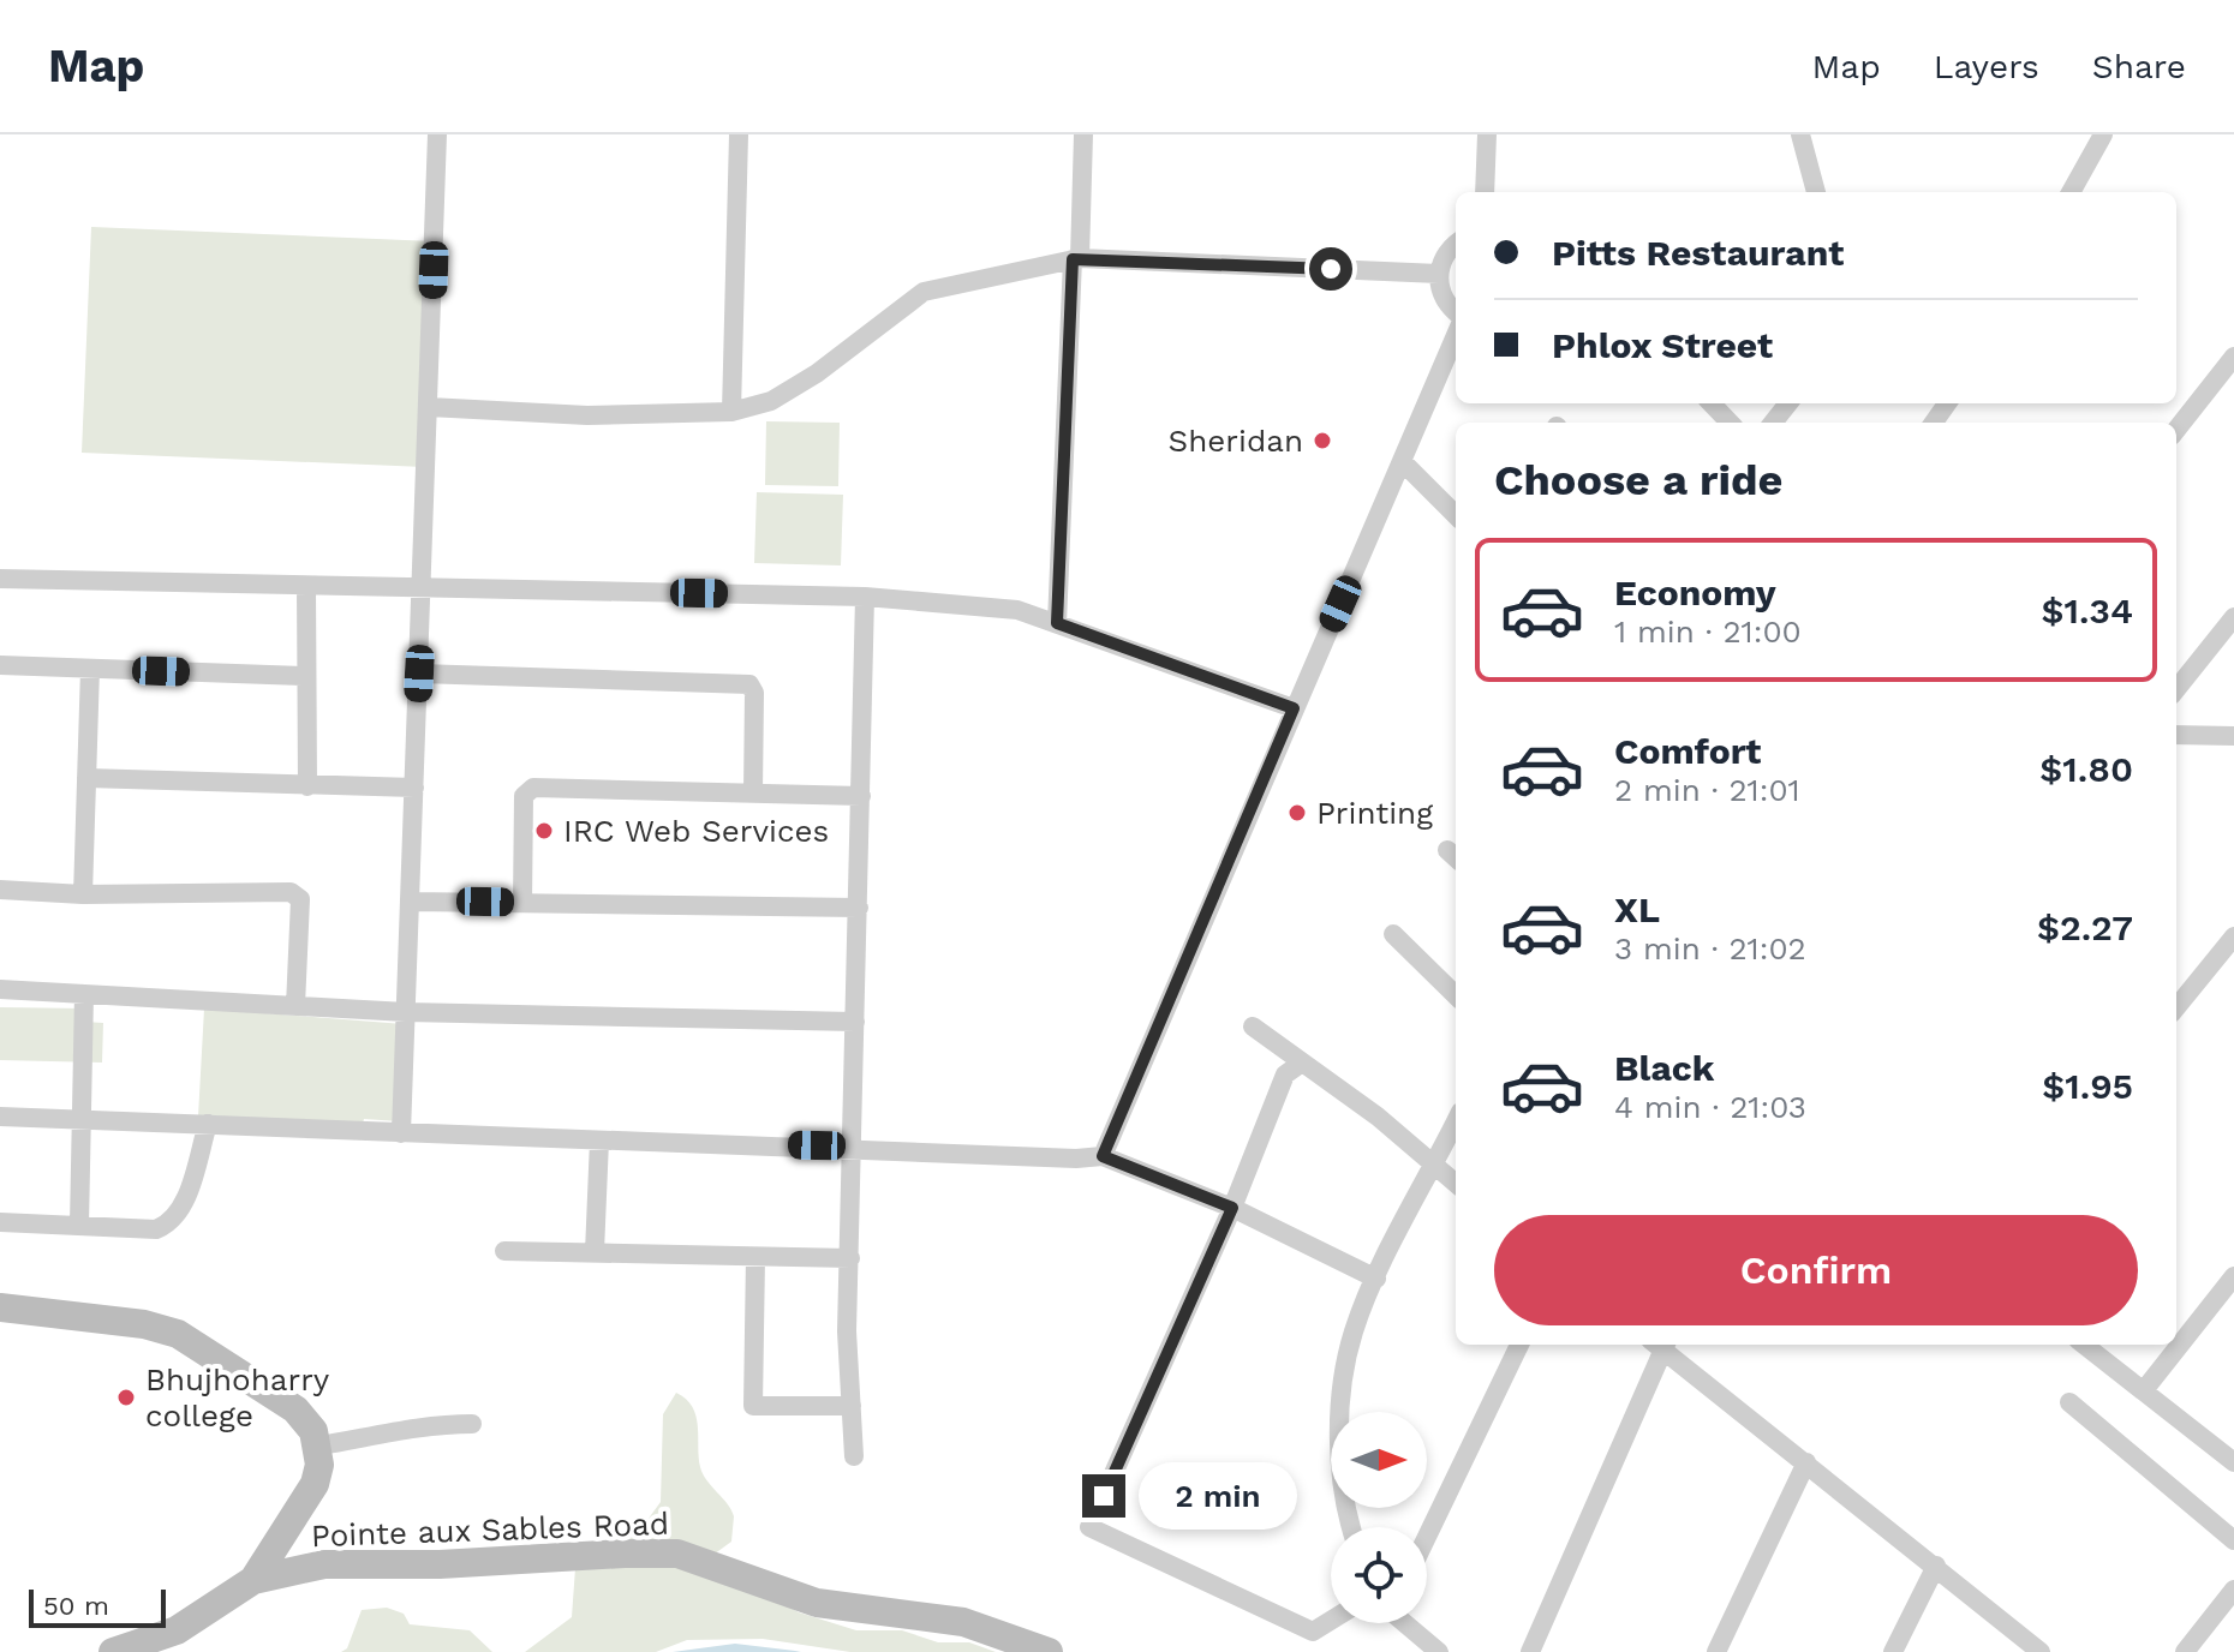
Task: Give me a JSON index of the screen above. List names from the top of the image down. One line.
{"streets":{"main road":["Pointe aux Sables Road"]},"places":["Sheridan","Printing","IRC Web Services","Bhujhoharry college"],"scale_bar":"50 m","north":"right","page":{"header":"Map","nav":["Map","Layers","Share"],"banner":["Pitts Restaurant","Phlox Street"],"heading":"Choose a ride","list":[{"name":"Economy","note":"1 min · 21:00","value":"$1.34"},{"name":"Comfort","note":"2 min · 21:01","value":"$1.80"},{"name":"XL","note":"3 min · 21:02","value":"$2.27"},{"name":"Black","note":"4 min · 21:03","value":"$1.95"}],"buttons":"Confirm","bubble":"2 min","scale":"50 m"}}
